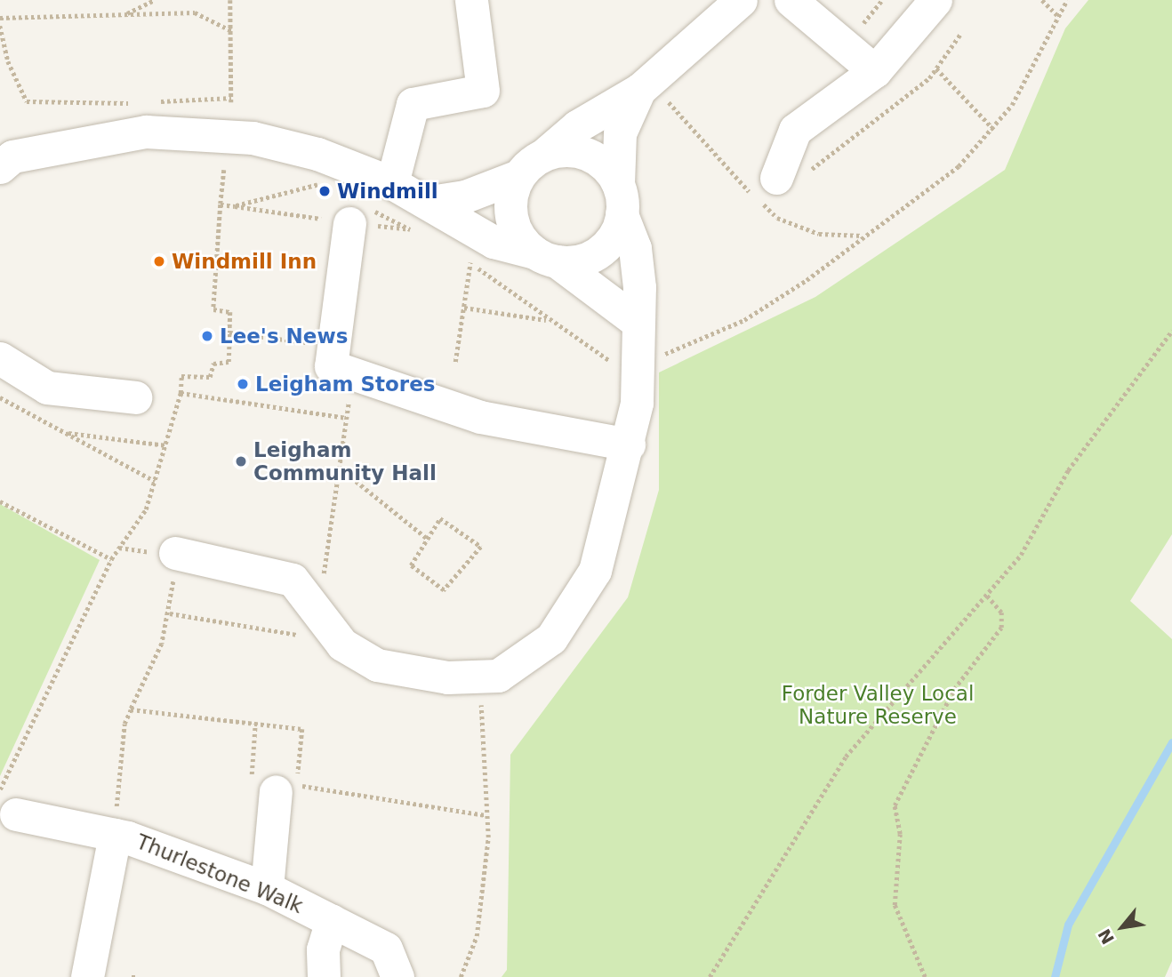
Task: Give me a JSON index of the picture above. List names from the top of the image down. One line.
{"streets":{"street":["Thurlestone Walk"]},"parks":["Forder Valley Local Nature Reserve"],"places":["Windmill","Windmill Inn","Lee's News","Leigham Stores","Leigham Community Hall"],"north":"bottom left"}
